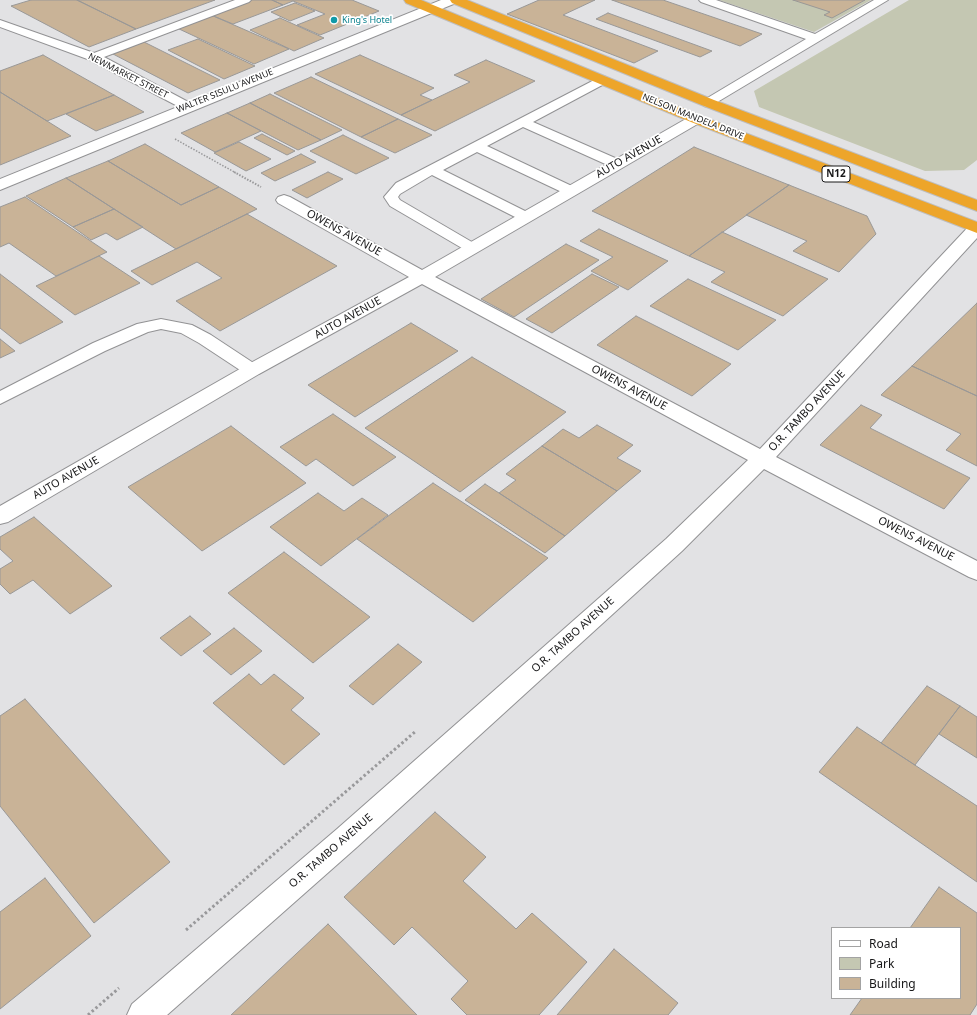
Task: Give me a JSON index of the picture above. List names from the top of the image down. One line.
{"streets":{"highway":["NELSON MANDELA DRIVE","N12"],"street":["WALTER SISULU AVENUE","AUTO AVENUE","OWENS AVENUE","O.R. TAMBO AVENUE"],"lane":["NEWMARKET STREET"]},"crossings":[["NEWMARKET STREET","WALTER SISULU AVENUE"],["WALTER SISULU AVENUE","NELSON MANDELA DRIVE"],["NELSON MANDELA DRIVE","AUTO AVENUE"],["NELSON MANDELA DRIVE","O.R. TAMBO AVENUE"],["AUTO AVENUE","OWENS AVENUE"],["OWENS AVENUE","O.R. TAMBO AVENUE"]],"places":["King's Hotel"],"legend":["Road","Park","Building"]}
